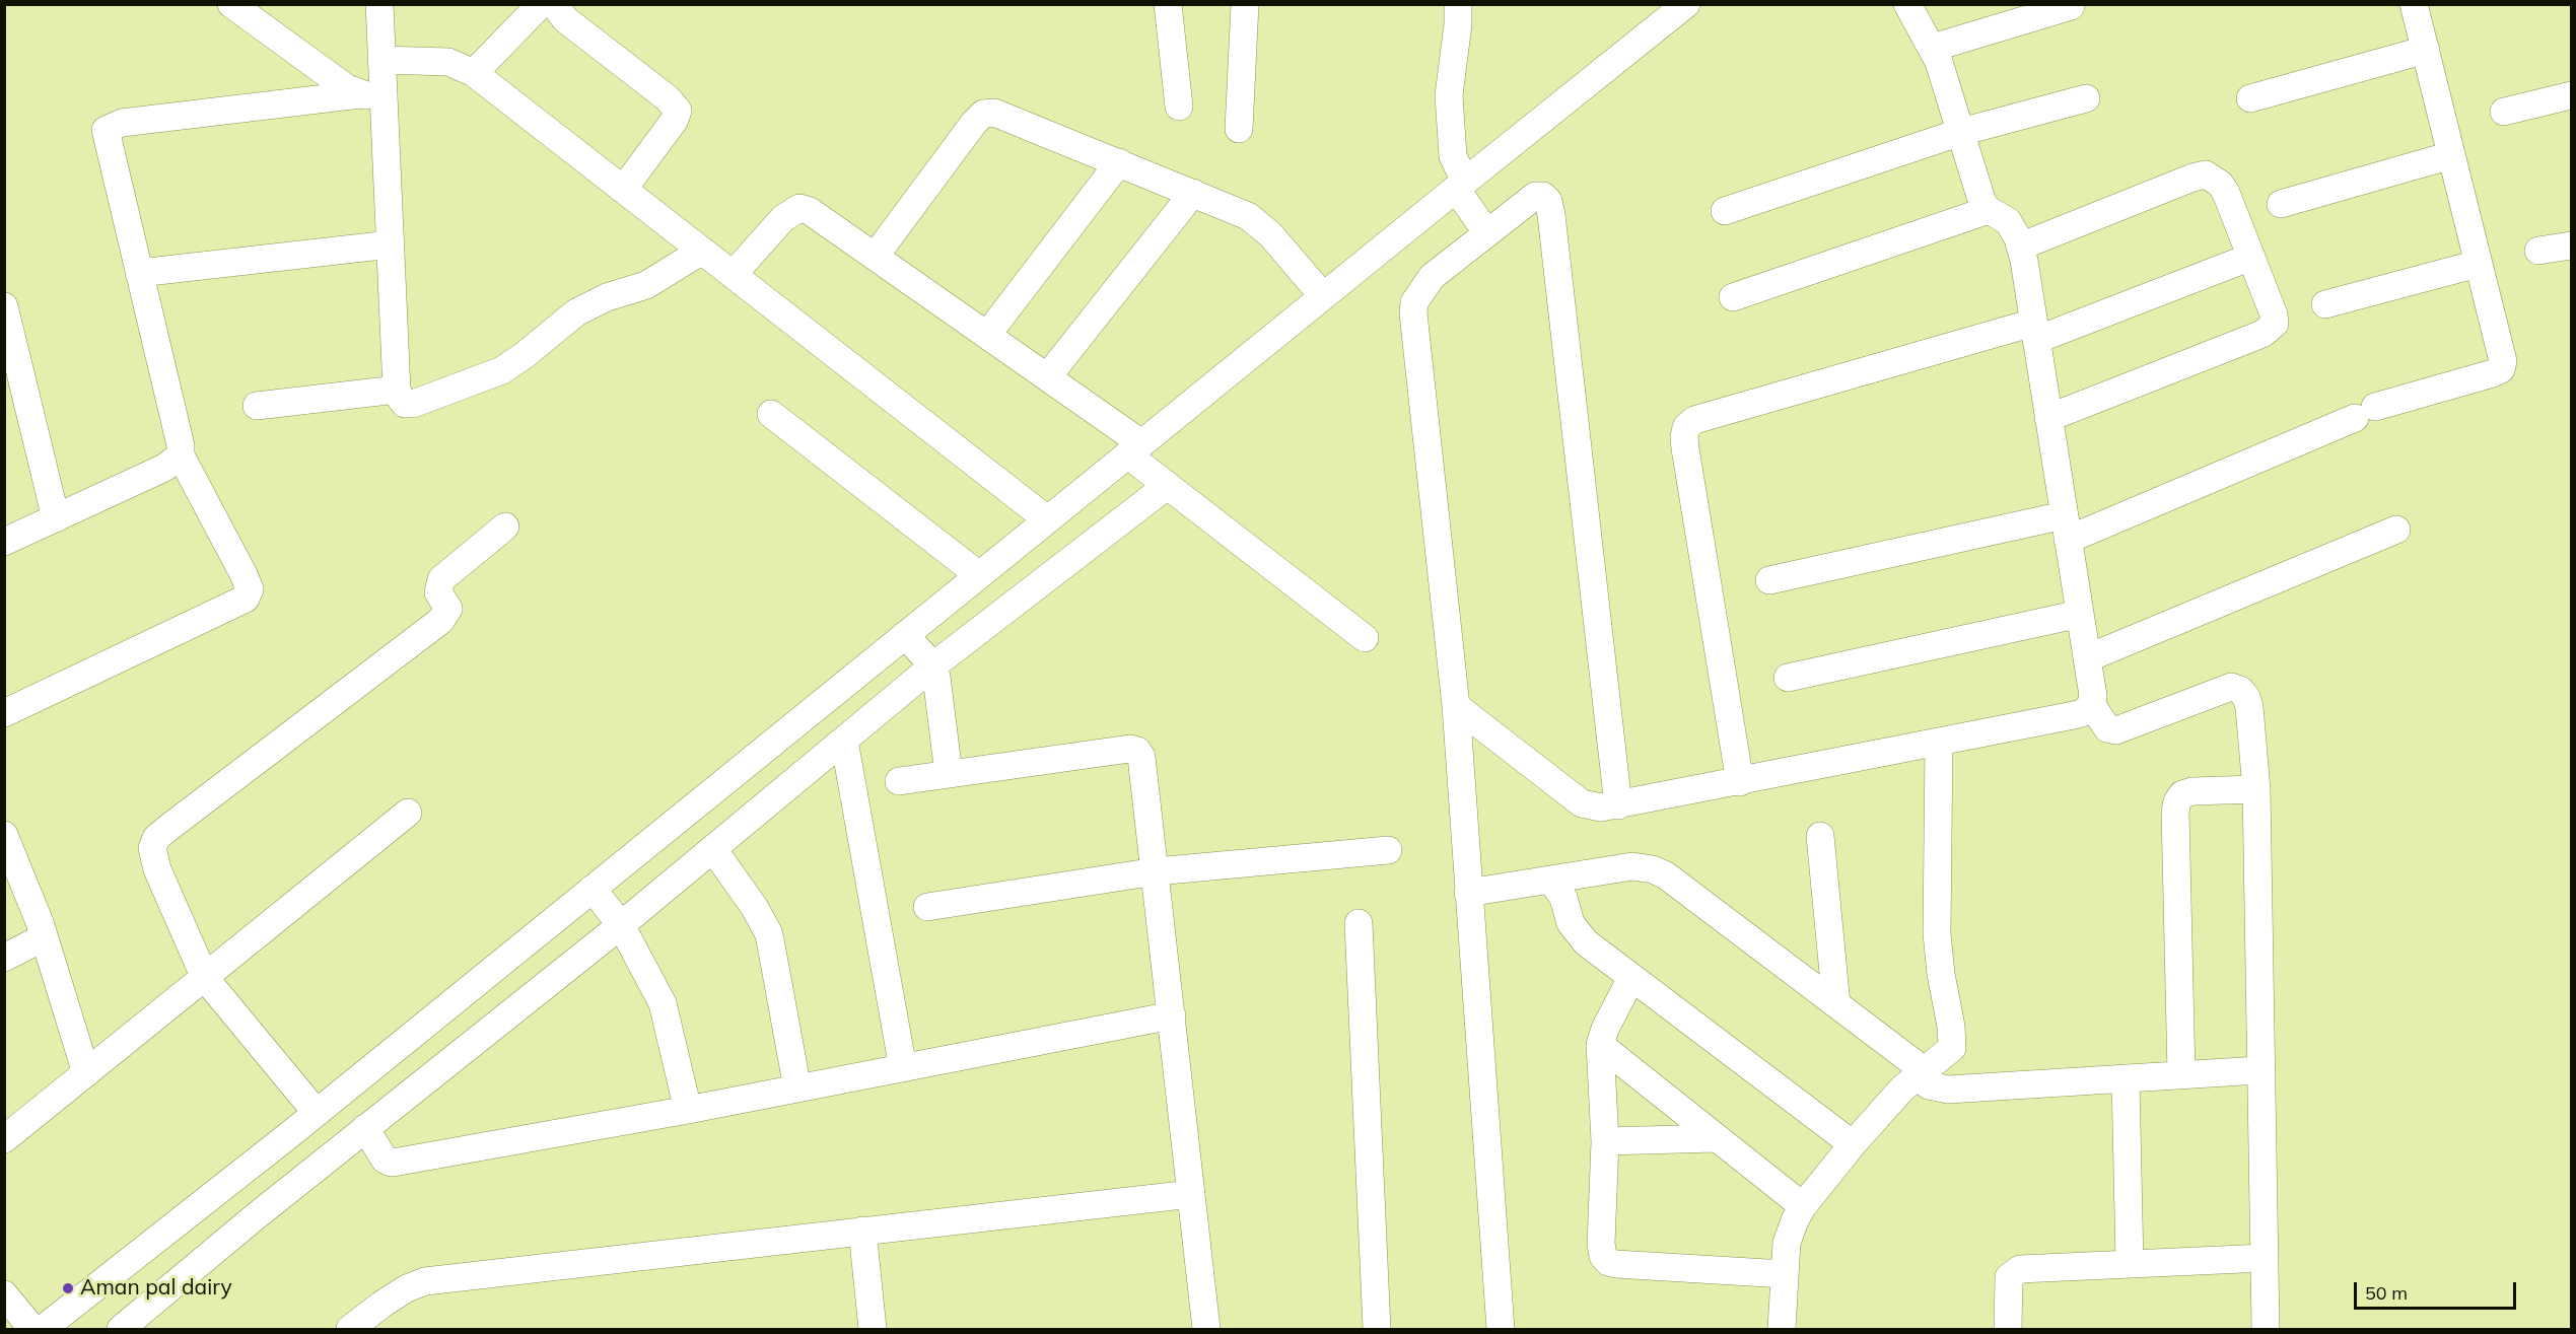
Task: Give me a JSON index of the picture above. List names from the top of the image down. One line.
{"places":["Aman pal dairy"],"scale_bar":"50 m"}
